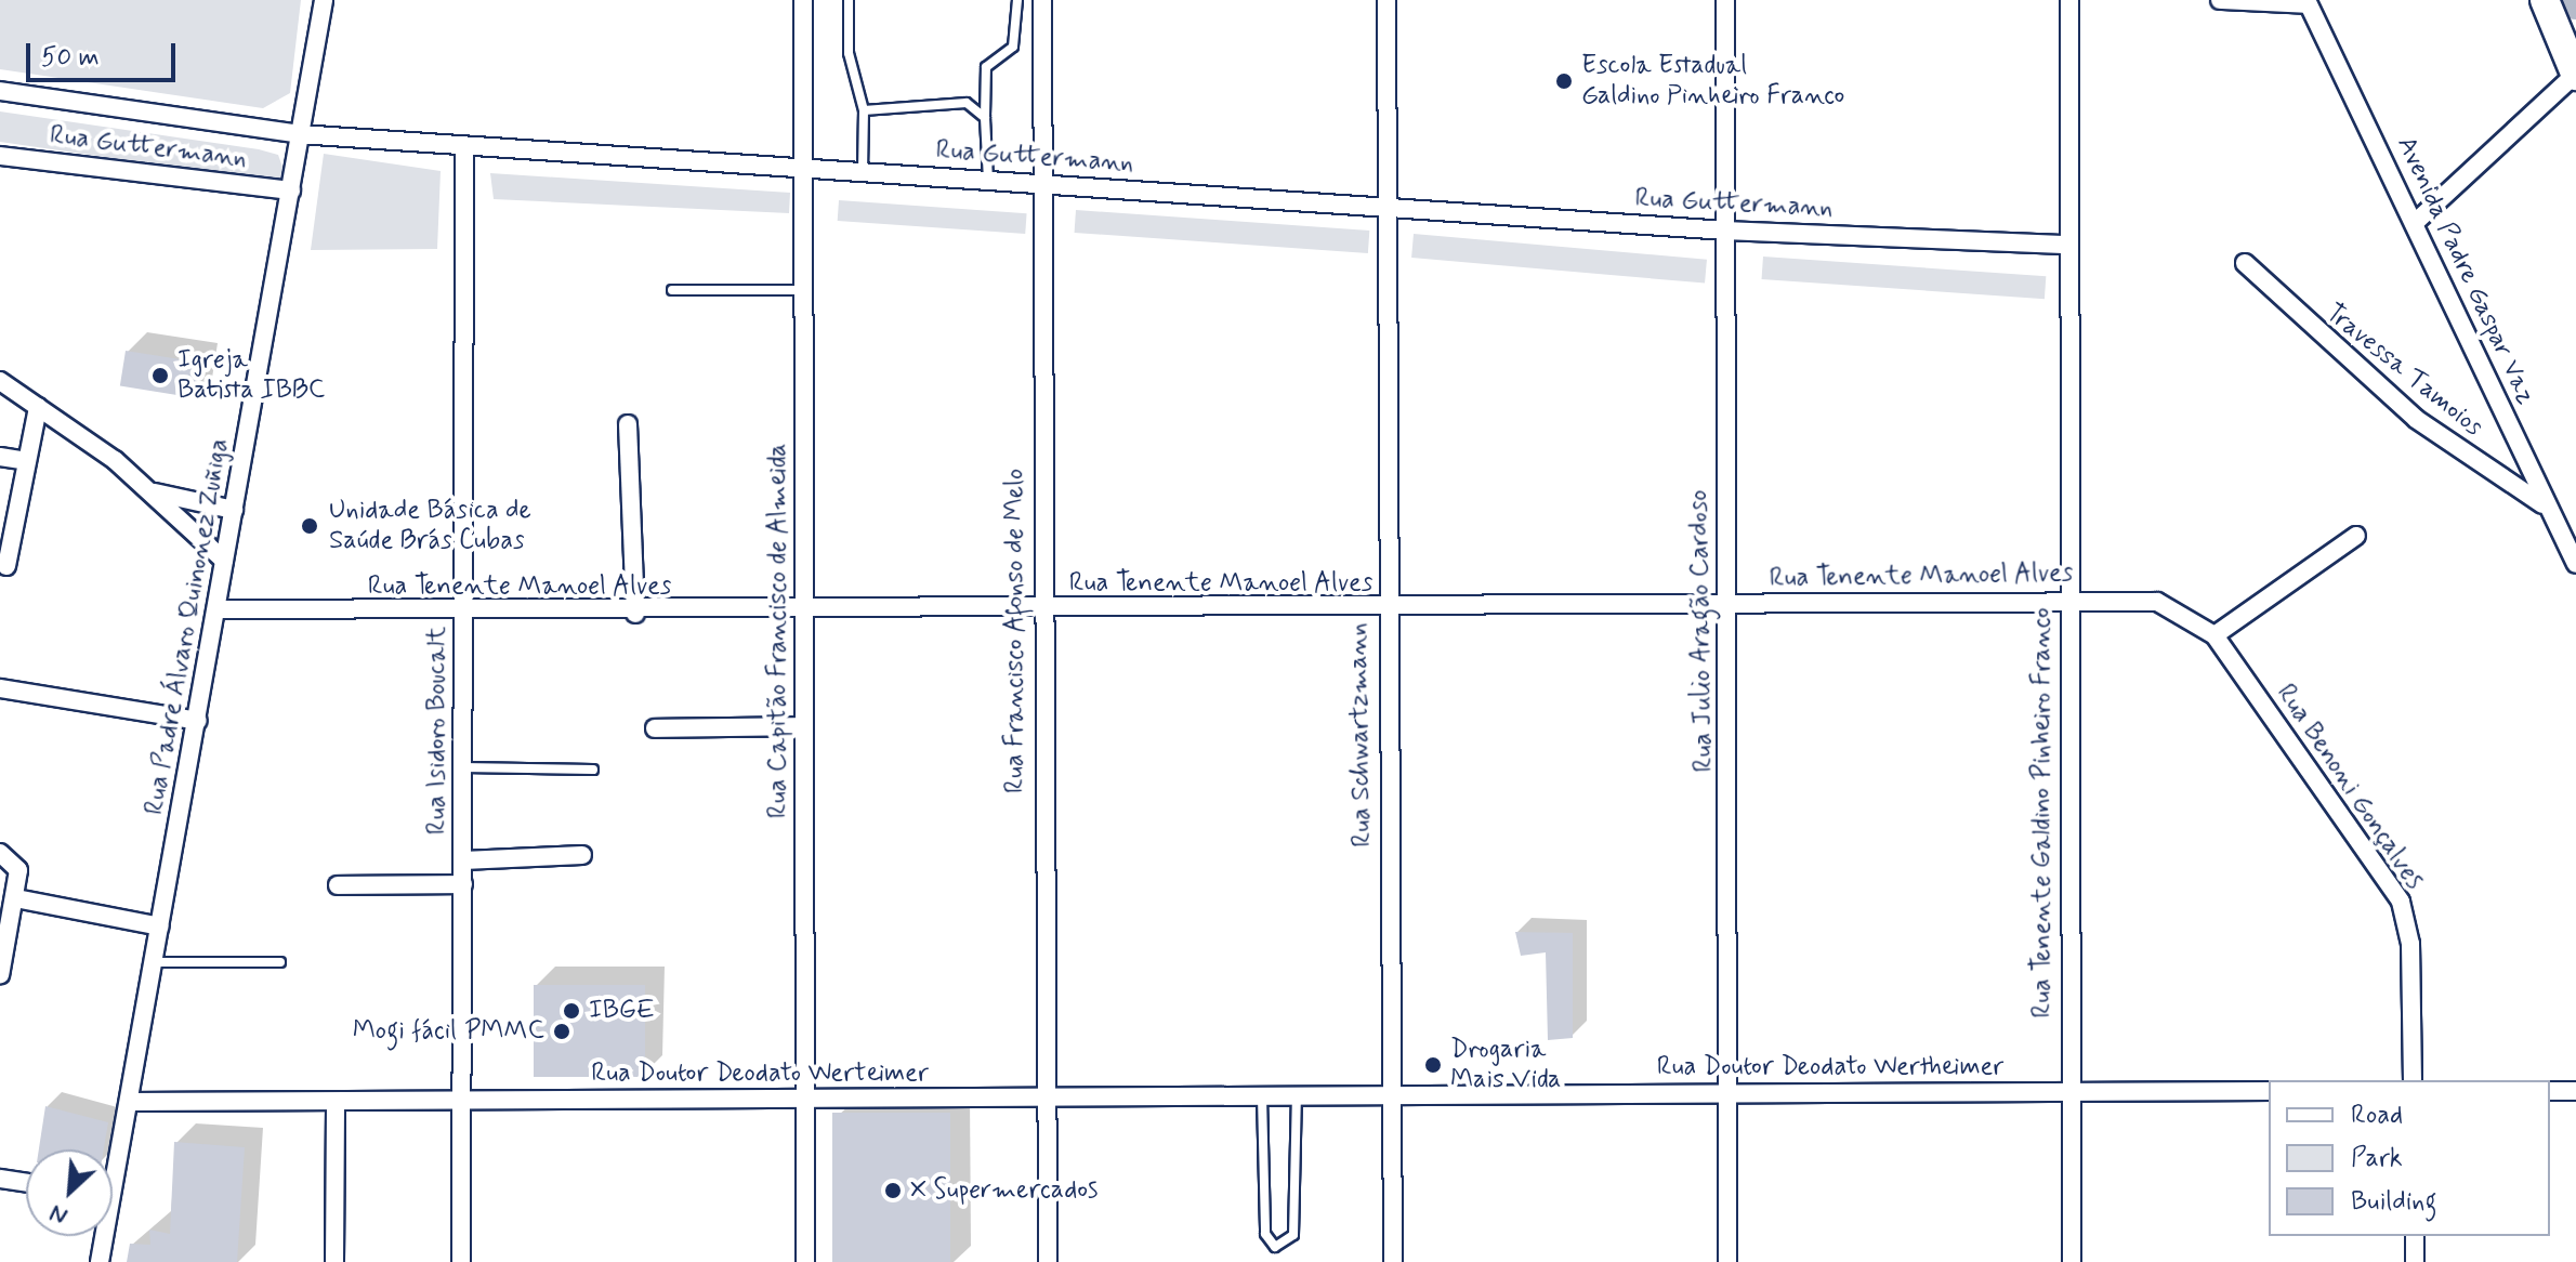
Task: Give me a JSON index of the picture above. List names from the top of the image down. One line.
{"streets":{"street":["Rua Guttermann","Avenida Padre Gaspar Vaz","Travessa Tamoios","Rua Tenente Manoel Alves","Rua Padre Álvaro Quinonez Zuñiga","Rua Capitão Francisco de Almeida","Rua Francisco Afonso de Melo","Rua Julio Aragão Cardoso","Rua Isidoro Boucalt","Rua Schwartzmann","Rua Benoni Gonçalves","Rua Tenente Galdino Pinheiro Franco","Rua Doutor Deodato Wertheimer","Rua Doutor Deodato Werteimer"]},"crossings":[["Rua Guttermann","Rua Padre Álvaro Quinonez Zuñiga"],["Rua Guttermann","Rua Capitão Francisco de Almeida"],["Rua Guttermann","Rua Francisco Afonso de Melo"],["Rua Guttermann","Rua Julio Aragão Cardoso"],["Rua Guttermann","Rua Isidoro Boucalt"],["Rua Guttermann","Rua Schwartzmann"],["Rua Guttermann","Rua Tenente Galdino Pinheiro Franco"],["Avenida Padre Gaspar Vaz","Travessa Tamoios"],["Rua Tenente Manoel Alves","Rua Padre Álvaro Quinonez Zuñiga"],["Rua Tenente Manoel Alves","Rua Capitão Francisco de Almeida"],["Rua Tenente Manoel Alves","Rua Francisco Afonso de Melo"],["Rua Tenente Manoel Alves","Rua Julio Aragão Cardoso"],["Rua Tenente Manoel Alves","Rua Isidoro Boucalt"],["Rua Tenente Manoel Alves","Rua Schwartzmann"],["Rua Tenente Manoel Alves","Rua Benoni Gonçalves"],["Rua Tenente Manoel Alves","Rua Tenente Galdino Pinheiro Franco"],["Rua Padre Álvaro Quinonez Zuñiga","Rua Doutor Deodato Werteimer"],["Rua Capitão Francisco de Almeida","Rua Doutor Deodato Werteimer"],["Rua Francisco Afonso de Melo","Rua Doutor Deodato Werteimer"],["Rua Julio Aragão Cardoso","Rua Doutor Deodato Wertheimer"],["Rua Isidoro Boucalt","Rua Doutor Deodato Werteimer"],["Rua Schwartzmann","Rua Doutor Deodato Wertheimer"],["Rua Schwartzmann","Rua Doutor Deodato Werteimer"],["Rua Tenente Galdino Pinheiro Franco","Rua Doutor Deodato Wertheimer"],["Rua Doutor Deodato Wertheimer","Rua Doutor Deodato Werteimer"]],"places":["Escola Estadual Galdino Pinheiro Franco","Igreja Batista IBBC","Unidade Básica de Saúde Brás Cubas","IBGE","Mogi fácil PMMC","Drogaria Mais Vida","X Supermercados"],"legend":["Road","Park","Building"],"scale_bar":"50 m","north":"bottom left"}
